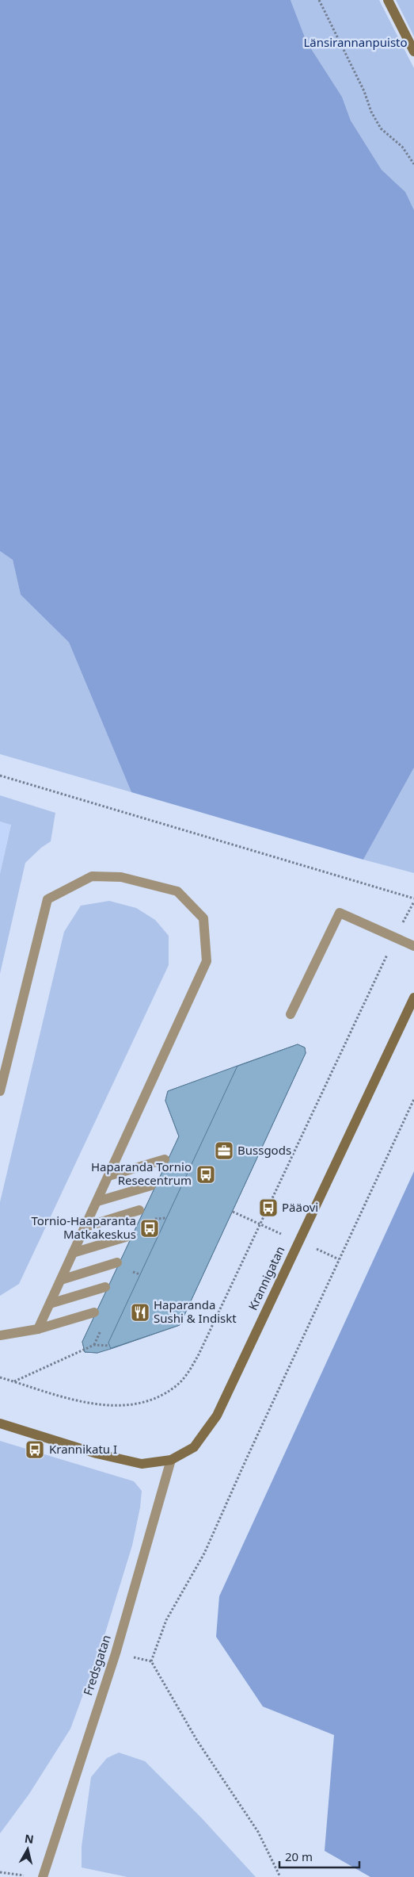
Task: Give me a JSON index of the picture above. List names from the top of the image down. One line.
{"streets":{"street":["Krannigatan","Fredsgatan"]},"crossings":[["Krannigatan","Fredsgatan"]],"parks":["Länsirannanpuisto"],"places":{"office":["Bussgods"],"bus stop":["Haparanda Tornio Resecentrum","Pääovi","Tornio-Haaparanta Matkakeskus","Krannikatu I"],"restaurant":["Haparanda Sushi & Indiskt"]},"scale_bar":"20 m","north":"top"}
